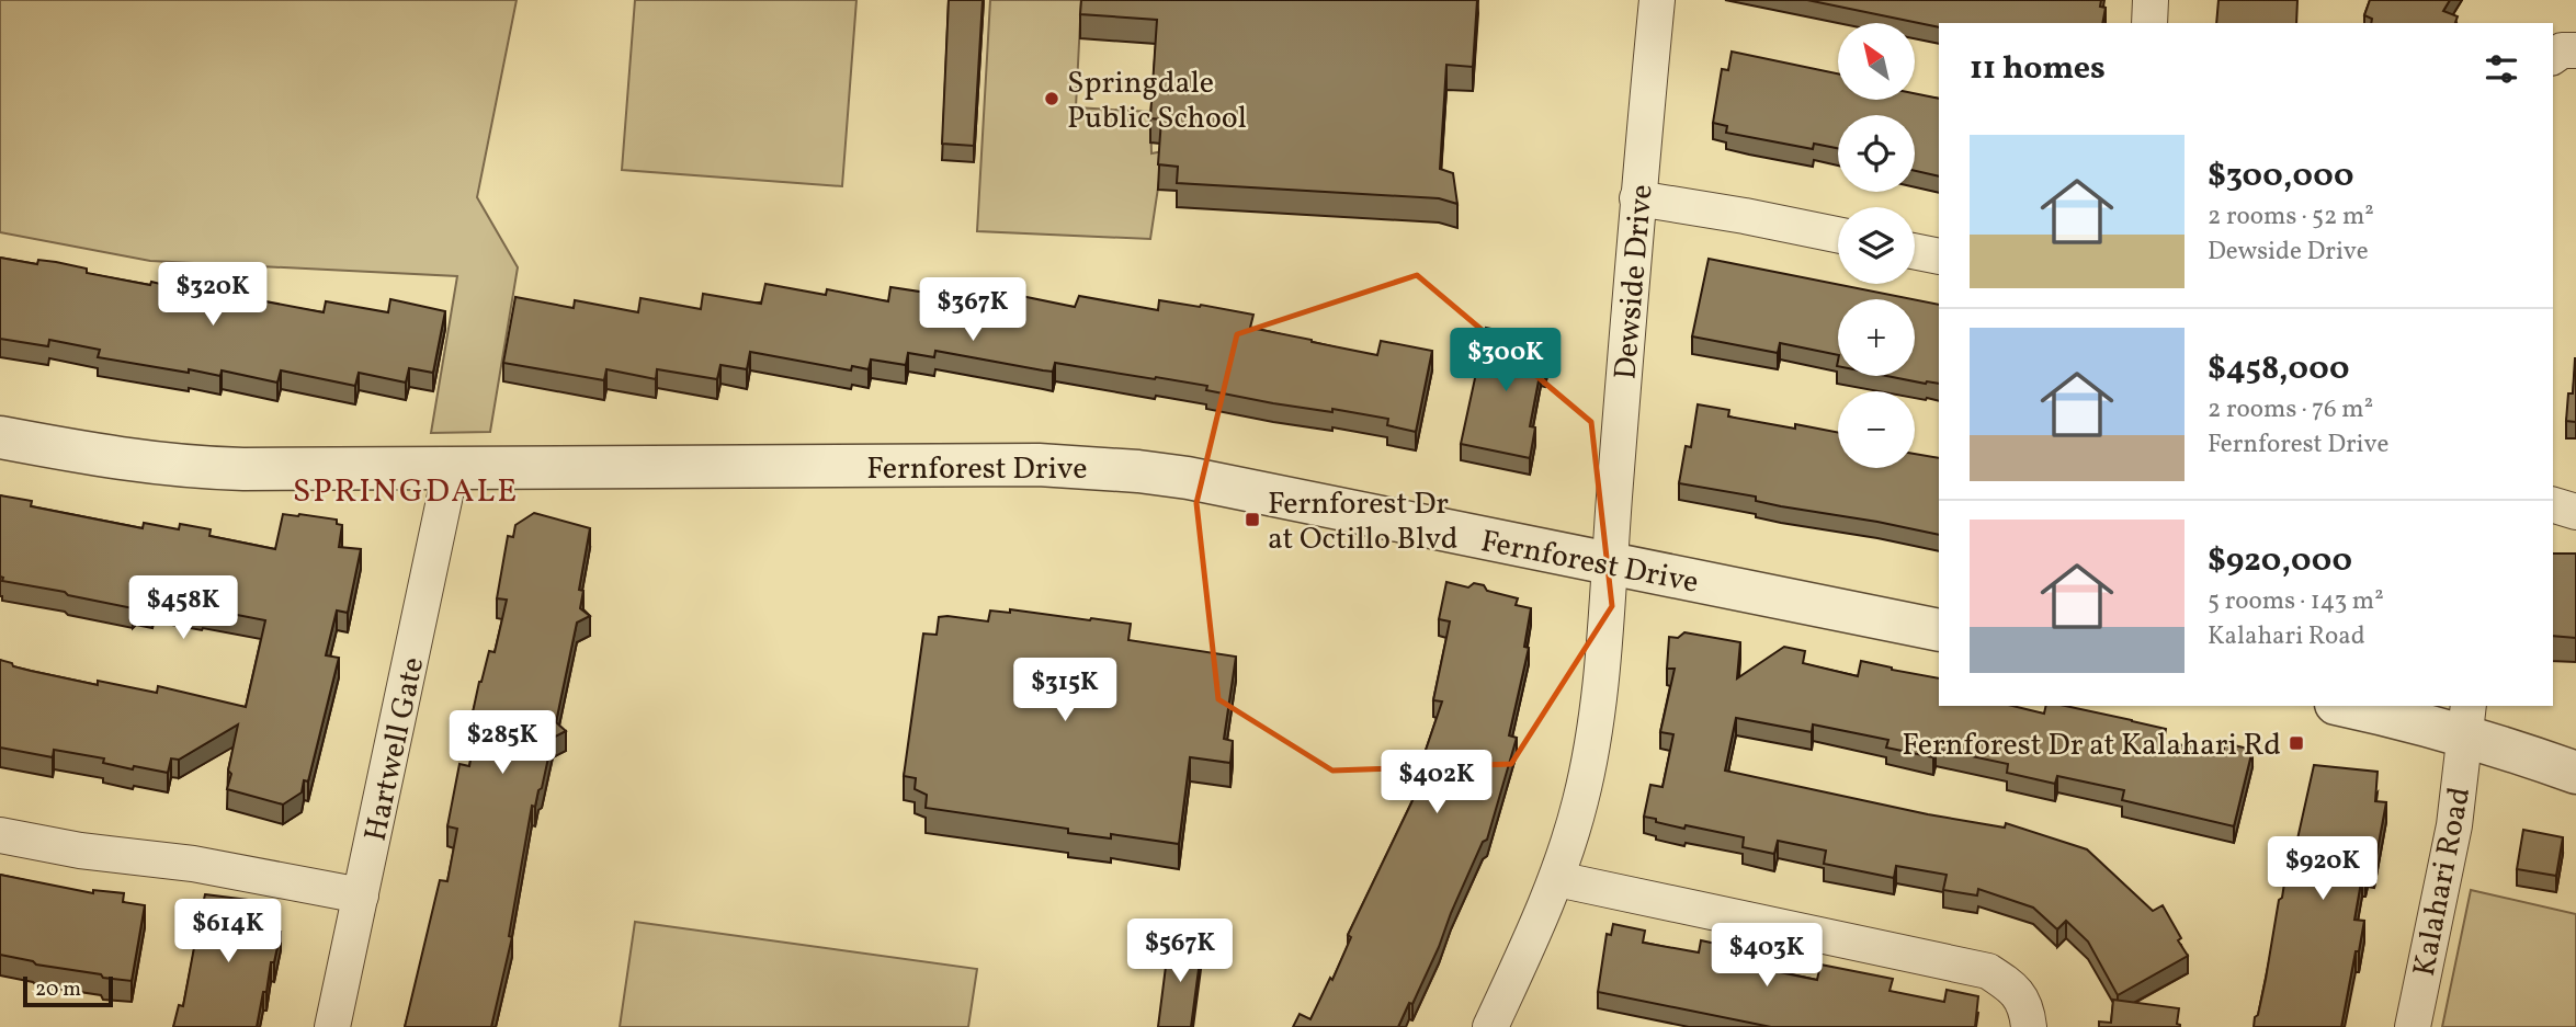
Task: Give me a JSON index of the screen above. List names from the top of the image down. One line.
{"streets":{"street":["Dewside Drive","Fernforest Drive","Hartwell Gate","Kalahari Road"]},"crossings":[["Dewside Drive","Fernforest Drive"],["Fernforest Drive","Hartwell Gate"]],"districts":["SPRINGDALE"],"places":{"other":["Springdale Public School"],"transit":["Fernforest Dr at Octillo Blvd","Fernforest Dr at Kalahari Rd"]},"scale_bar":"20 m","north":"top left","page":{"map_buttons":["+","−"],"heading":"11 homes","list":[{"name":"$300,000","note":"2 rooms · 52 m² · Dewside Drive"},{"name":"$458,000","note":"2 rooms · 76 m² · Fernforest Drive"},{"name":"$920,000","note":"5 rooms · 143 m² · Kalahari Road"}],"price":["$320K","$367K","$300K","$458K","$315K","$285K","$402K","$920K","$614K","$567K","$403K"],"scale":"20 m"}}
